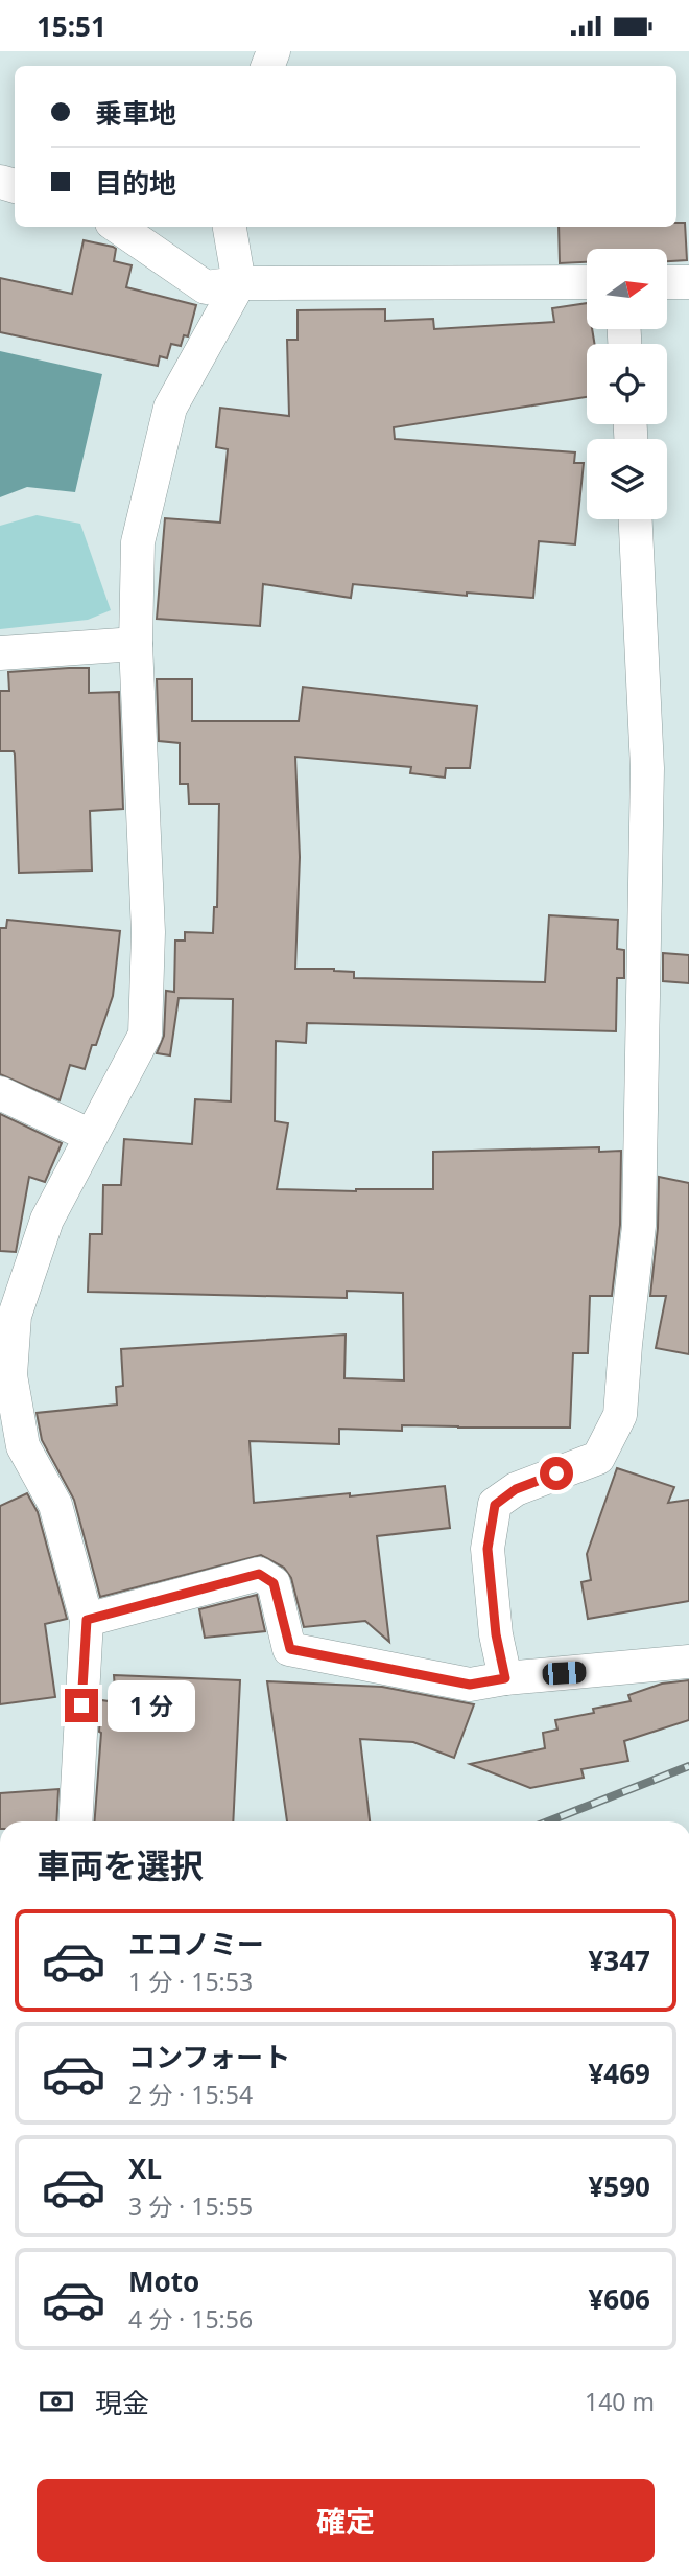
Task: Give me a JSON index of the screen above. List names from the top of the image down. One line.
{"north":"right","page":{"status":"15:51","banner":["乗車地","目的地"],"bubble":"1 分","heading":"車両を選択","list":[{"name":"エコノミー","note":"1 分 · 15:53","value":"¥347"},{"name":"コンフォート","note":"2 分 · 15:54","value":"¥469"},{"name":"XL","note":"3 分 · 15:55","value":"¥590"},{"name":"Moto","note":"4 分 · 15:56","value":"¥606"}],"pay":["現金","140 m"],"buttons":"確定"}}
